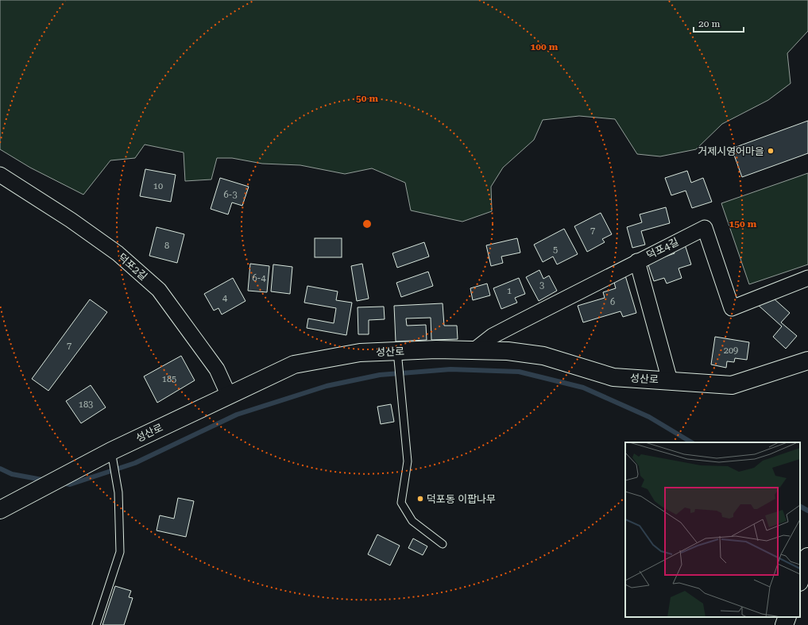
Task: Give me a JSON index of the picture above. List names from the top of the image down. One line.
{"streets":{"street":["덕포4길","덕포2길","성산로"]},"crossings":[["덕포4길","성산로"],["덕포2길","성산로"]],"places":["거제시영어마을","덕포동 이팝나무"],"house_numbers":["10","6-3","7","8","5","6-4","3","1","4","6","7","209","185","183"],"scale_bar":"20 m","rings":["100 m","50 m","150 m"]}
